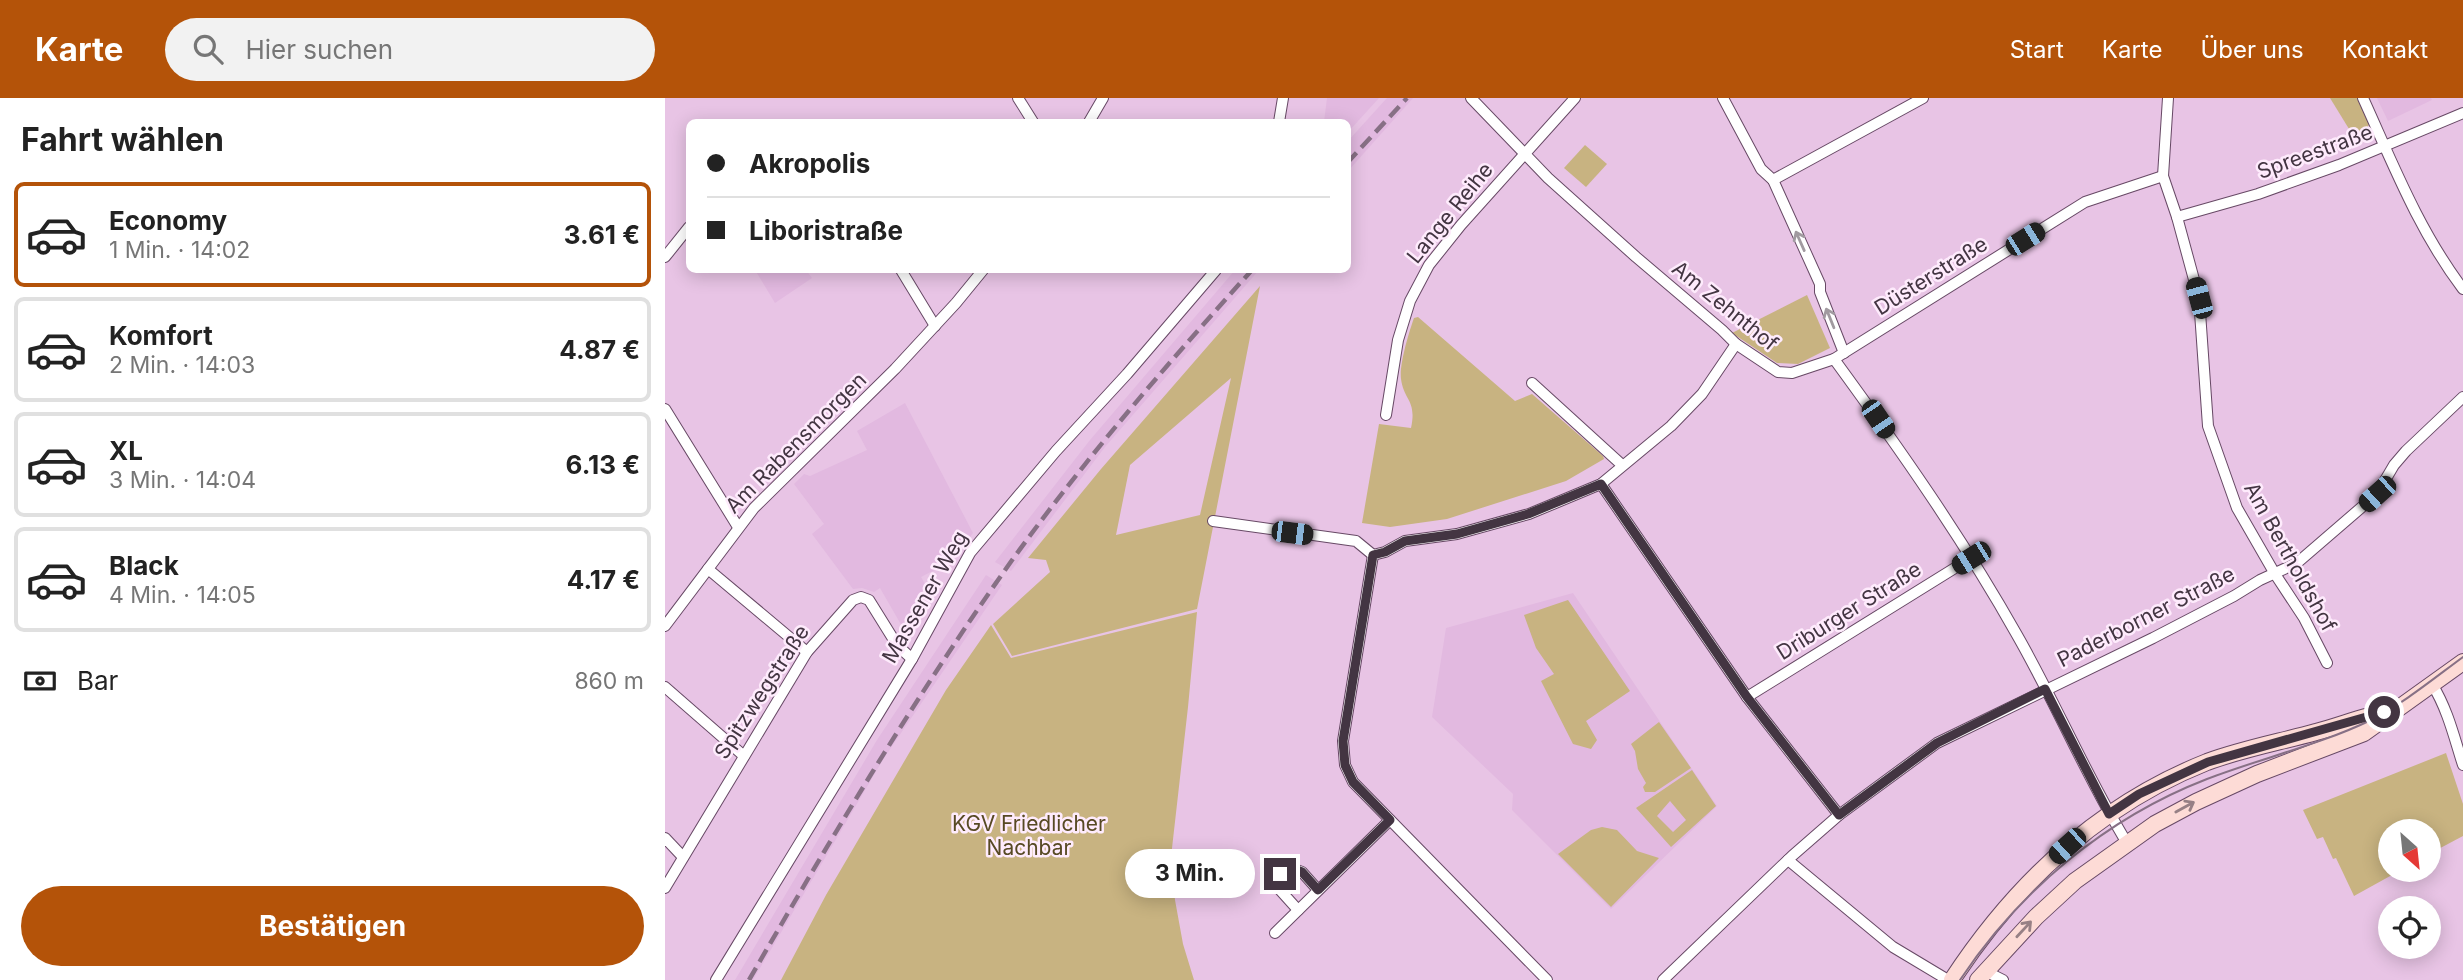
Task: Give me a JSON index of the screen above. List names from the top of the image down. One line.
{"streets":{"street":["Spreestraße","Lange Reihe","Düsterstraße","Am Zehnthof","Am Rabensmorgen","Am Bertholdshof","Massener Weg","Driburger Straße","Paderborner Straße","Spitzwegstraße"]},"crossings":[["Spreestraße","Am Bertholdshof"],["Lange Reihe","Am Zehnthof"],["Düsterstraße","Am Zehnthof"],["Düsterstraße","Am Bertholdshof"],["Am Bertholdshof","Paderborner Straße"],["Massener Weg","Spitzwegstraße"]],"parks":["KGV Friedlicher Nachbar"],"north":"bottom right","page":{"header":"Karte","search":"Hier suchen","nav":["Start","Karte","Über uns","Kontakt"],"heading":"Fahrt wählen","banner":["Akropolis","Liboristraße"],"list":[{"name":"Economy","note":"1 Min. · 14:02","value":"3.61 €"},{"name":"Komfort","note":"2 Min. · 14:03","value":"4.87 €"},{"name":"XL","note":"3 Min. · 14:04","value":"6.13 €"},{"name":"Black","note":"4 Min. · 14:05","value":"4.17 €"}],"pay":["Bar","860 m"],"bubble":"3 Min.","buttons":"Bestätigen"}}
